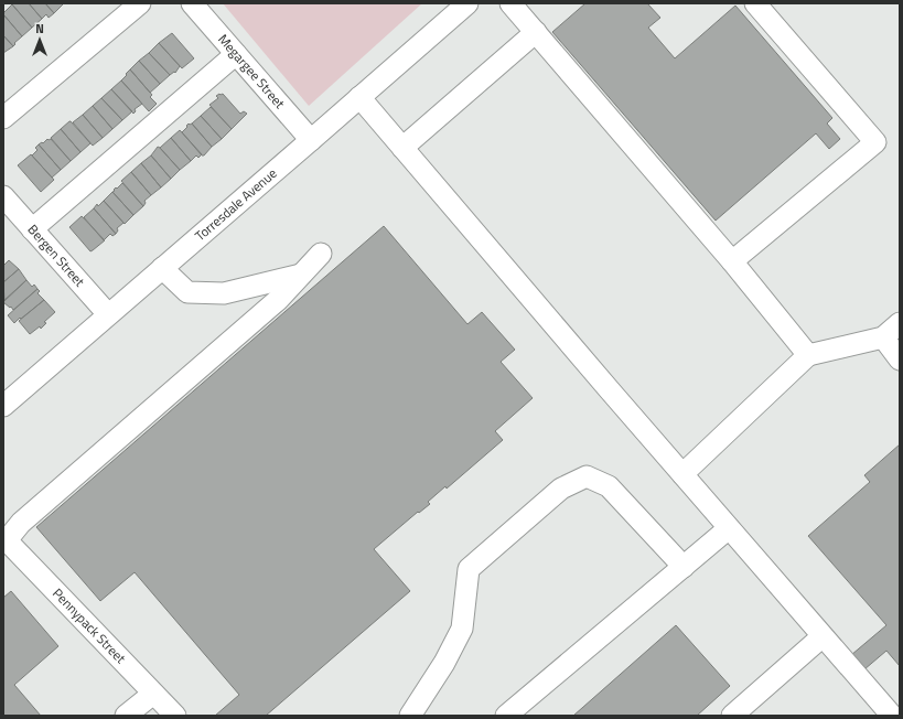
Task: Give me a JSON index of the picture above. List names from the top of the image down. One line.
{"streets":{"street":["Megargee Street","Torresdale Avenue","Bergen Street","Pennypack Street"]},"crossings":[["Megargee Street","Torresdale Avenue"],["Torresdale Avenue","Bergen Street"]],"north":"top"}
